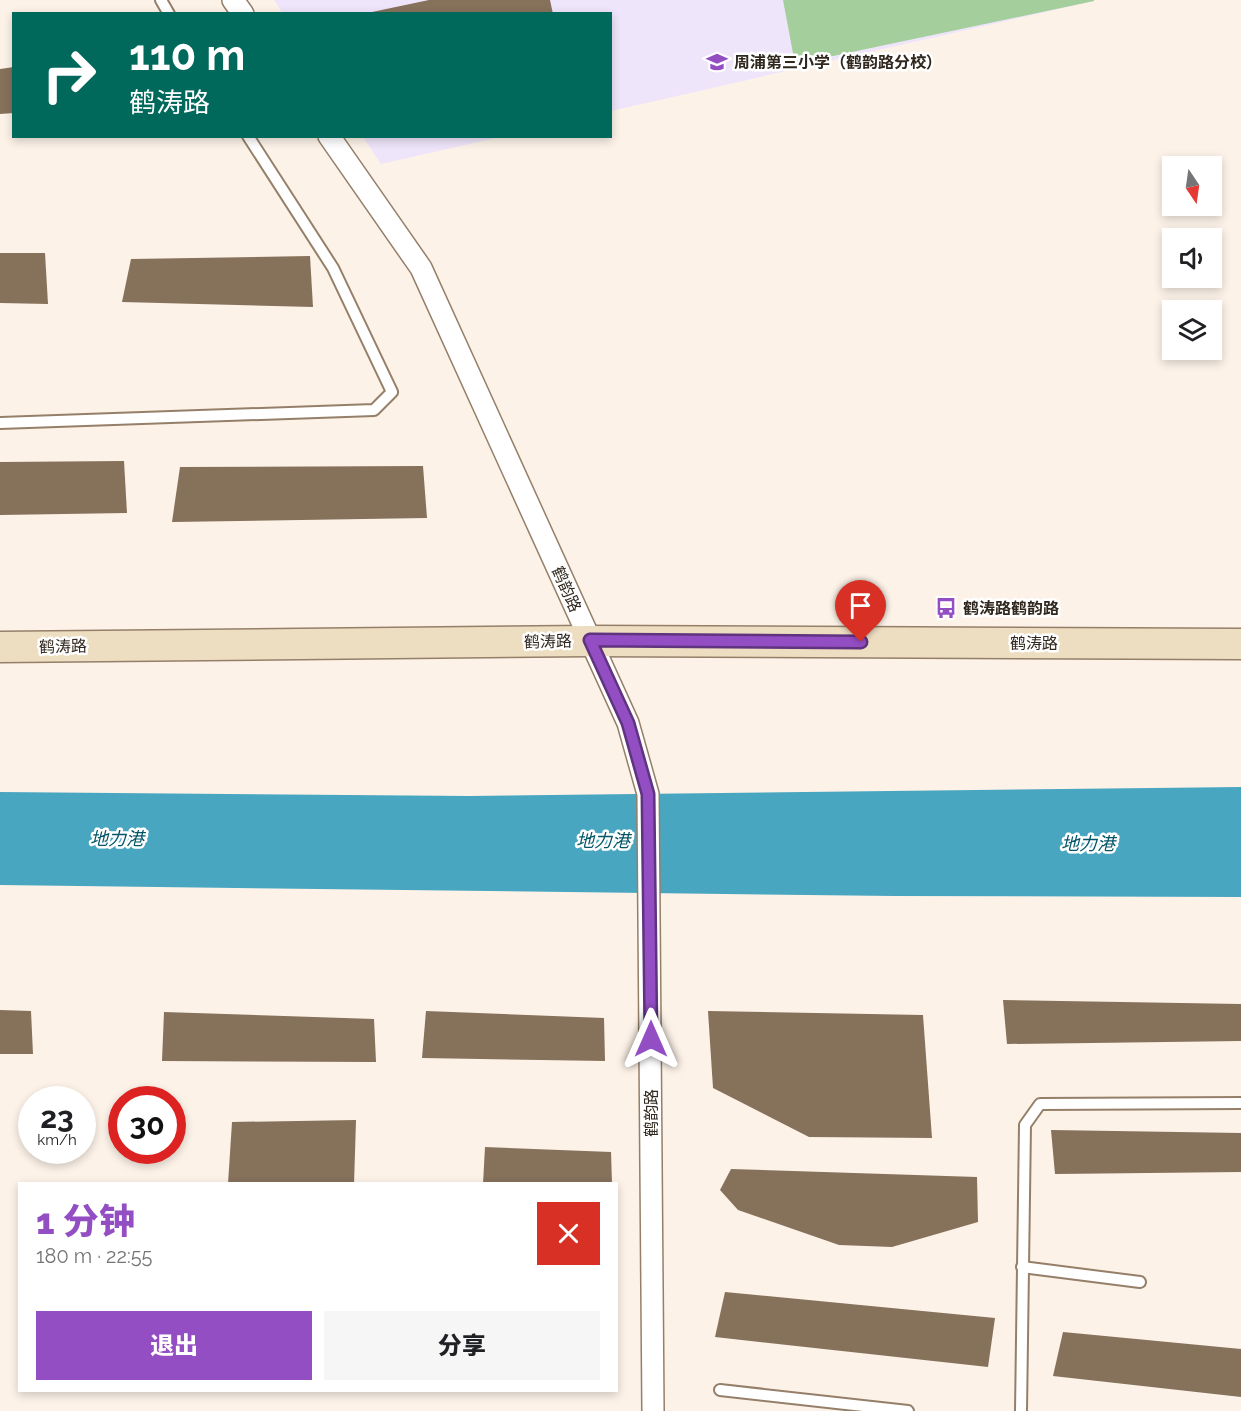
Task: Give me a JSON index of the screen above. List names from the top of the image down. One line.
{"streets":{"street":["鹤韵路","鹤涛路"]},"crossings":[["鹤韵路","鹤涛路"]],"water":["地力港"],"places":{"school or university":["周浦第三小学（鹤韵路分校）"],"bus stop":["鹤涛路鹤韵路"]},"north":"bottom","page":{"turn":["110 m","鹤涛路"],"speed":"23 km/h","limit":"30","heading":["1 分钟","180 m · 22:55"],"buttons":["退出","分享"]}}
